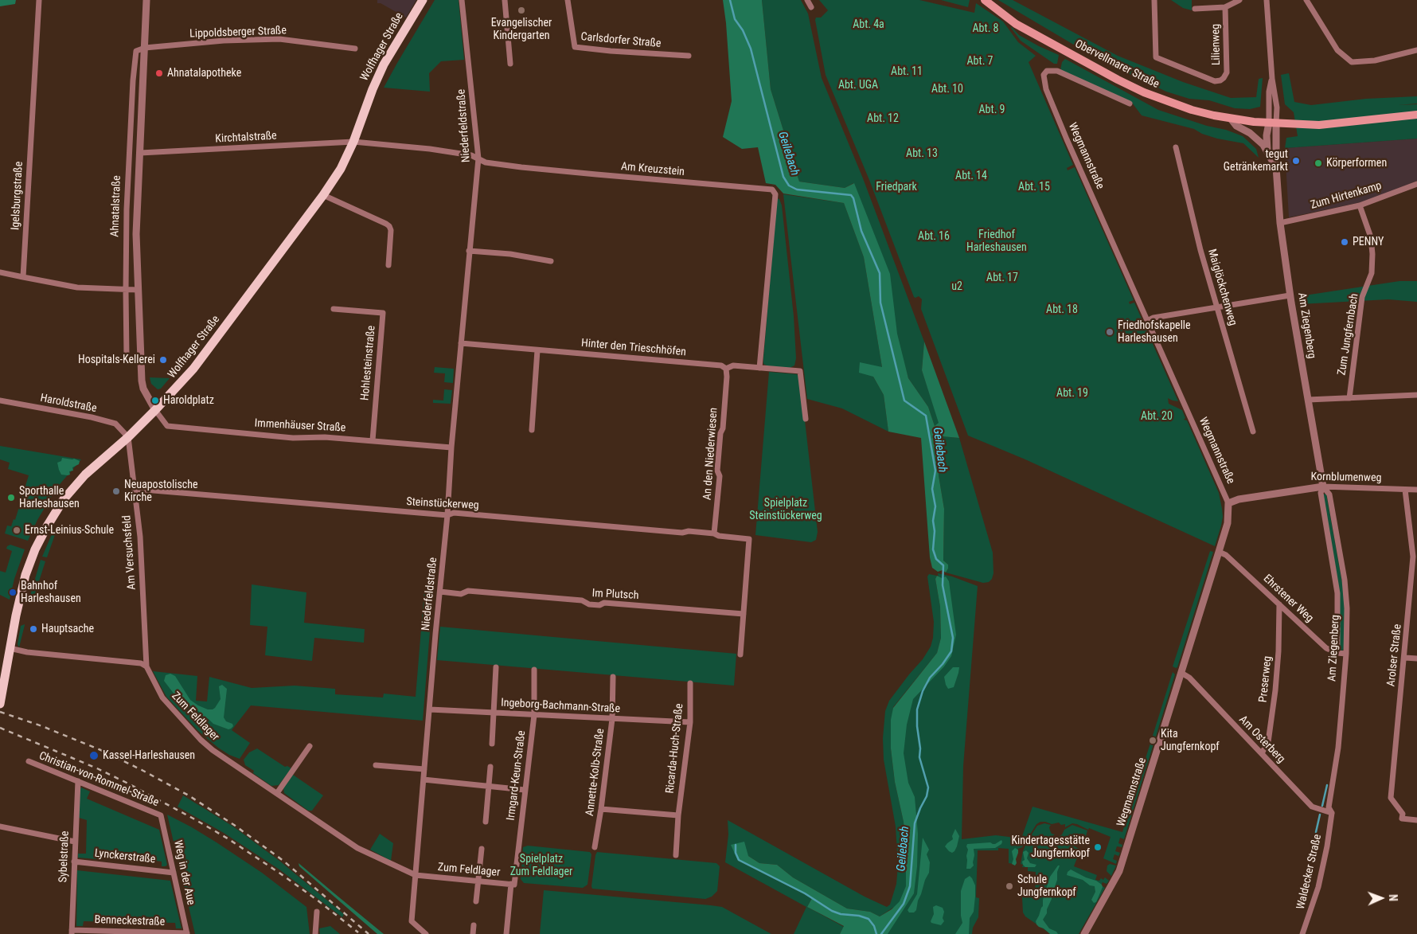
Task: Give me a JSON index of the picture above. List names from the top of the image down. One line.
{"streets":{"main road":["Wolfhager Straße","Obervellmarer Straße"],"street":["Lippoldsberger Straße","Carlsdorfer Straße","Lilienweg","Niederfeldstraße","Kirchtalstraße","Wegmannstraße","Am Kreuzstein","Igelsburgstraße","Zum Hirtenkamp","Ahnatalstraße","Maiglöckchenweg","Am Ziegenberg","Zum Jungfernbach","Hinter den Trieschhöfen","Hohlesteinstraße","Haroldstraße","Immenhäuser Straße","An den Niederwiesen","Kornblumenweg","Steinstückerweg","Am Versuchsfeld","Im Plutsch","Ehrstener Weg","Arolser Straße","Preserweg","Ingeborg-Bachmann-Straße","Zum Feldlager","Am Osterberg","Ricarda-Huch-Straße","Annette-Kolb-Straße","Irmgard-Keun-Straße","Christian-von-Rommel-Straße","Sybelstraße","Lynckerstraße","Waldecker Straße","Weg in der Aue","Benneckestraße"]},"crossings":[["Lippoldsberger Straße","Ahnatalstraße"],["Wolfhager Straße","Kirchtalstraße"],["Wolfhager Straße","Am Kreuzstein"],["Wolfhager Straße","Ahnatalstraße"],["Wolfhager Straße","Haroldstraße"],["Wolfhager Straße","Immenhäuser Straße"],["Wolfhager Straße","Am Versuchsfeld"],["Obervellmarer Straße","Am Ziegenberg"],["Niederfeldstraße","Am Kreuzstein"],["Niederfeldstraße","Hinter den Trieschhöfen"],["Niederfeldstraße","Immenhäuser Straße"],["Niederfeldstraße","Steinstückerweg"],["Niederfeldstraße","Im Plutsch"],["Niederfeldstraße","Ingeborg-Bachmann-Straße"],["Niederfeldstraße","Zum Feldlager"],["Kirchtalstraße","Am Kreuzstein"],["Kirchtalstraße","Ahnatalstraße"],["Wegmannstraße","Kornblumenweg"],["Wegmannstraße","Ehrstener Weg"],["Wegmannstraße","Am Osterberg"],["Am Kreuzstein","Hinter den Trieschhöfen"],["Zum Hirtenkamp","Am Ziegenberg"],["Zum Hirtenkamp","Zum Jungfernbach"],["Ahnatalstraße","Immenhäuser Straße"],["Am Ziegenberg","Kornblumenweg"],["Am Ziegenberg","Ehrstener Weg"],["Am Ziegenberg","Am Osterberg"],["Am Ziegenberg","Waldecker Straße"],["Hinter den Trieschhöfen","An den Niederwiesen"],["Hohlesteinstraße","Immenhäuser Straße"],["Haroldstraße","Am Versuchsfeld"],["An den Niederwiesen","Steinstückerweg"],["Kornblumenweg","Arolser Straße"],["Steinstückerweg","Am Versuchsfeld"],["Steinstückerweg","Im Plutsch"],["Am Versuchsfeld","Zum Feldlager"],["Ehrstener Weg","Preserweg"],["Preserweg","Am Osterberg"],["Ingeborg-Bachmann-Straße","Ricarda-Huch-Straße"],["Ingeborg-Bachmann-Straße","Annette-Kolb-Straße"],["Ingeborg-Bachmann-Straße","Irmgard-Keun-Straße"],["Zum Feldlager","Irmgard-Keun-Straße"],["Am Osterberg","Waldecker Straße"],["Christian-von-Rommel-Straße","Sybelstraße"],["Christian-von-Rommel-Straße","Weg in der Aue"],["Sybelstraße","Lynckerstraße"],["Sybelstraße","Benneckestraße"],["Lynckerstraße","Weg in der Aue"],["Weg in der Aue","Benneckestraße"]],"water":["Geilebach"],"parks":["Abt. 4a","Abt. 8","Abt. 7","Abt. 11","Abt. UGA","Abt. 10","Abt. 9","Abt. 12","Abt. 13","Abt. 14","Friedpark","Abt. 15","Friedhof Harleshausen","Abt. 16","Abt. 17","u2","Abt. 18","Abt. 19","Abt. 20","Spielplatz Steinstückerweg","Spielplatz Zum Feldlager"],"places":["Evangelischer Kindergarten","Ahnatalapotheke","tegut Getränkemarkt","Körperformen","PENNY","Friedhofskapelle Harleshausen","Hospitals-Kellerei","Haroldplatz","Neuapostolische Kirche","Sporthalle Harleshausen","Ernst-Leinius-Schule","Bahnhof Harleshausen","Hauptsache","Kita Jungfernkopf","Kassel-Harleshausen","Kindertagesstätte Jungfernkopf","Schule Jungfernkopf"],"north":"right"}
